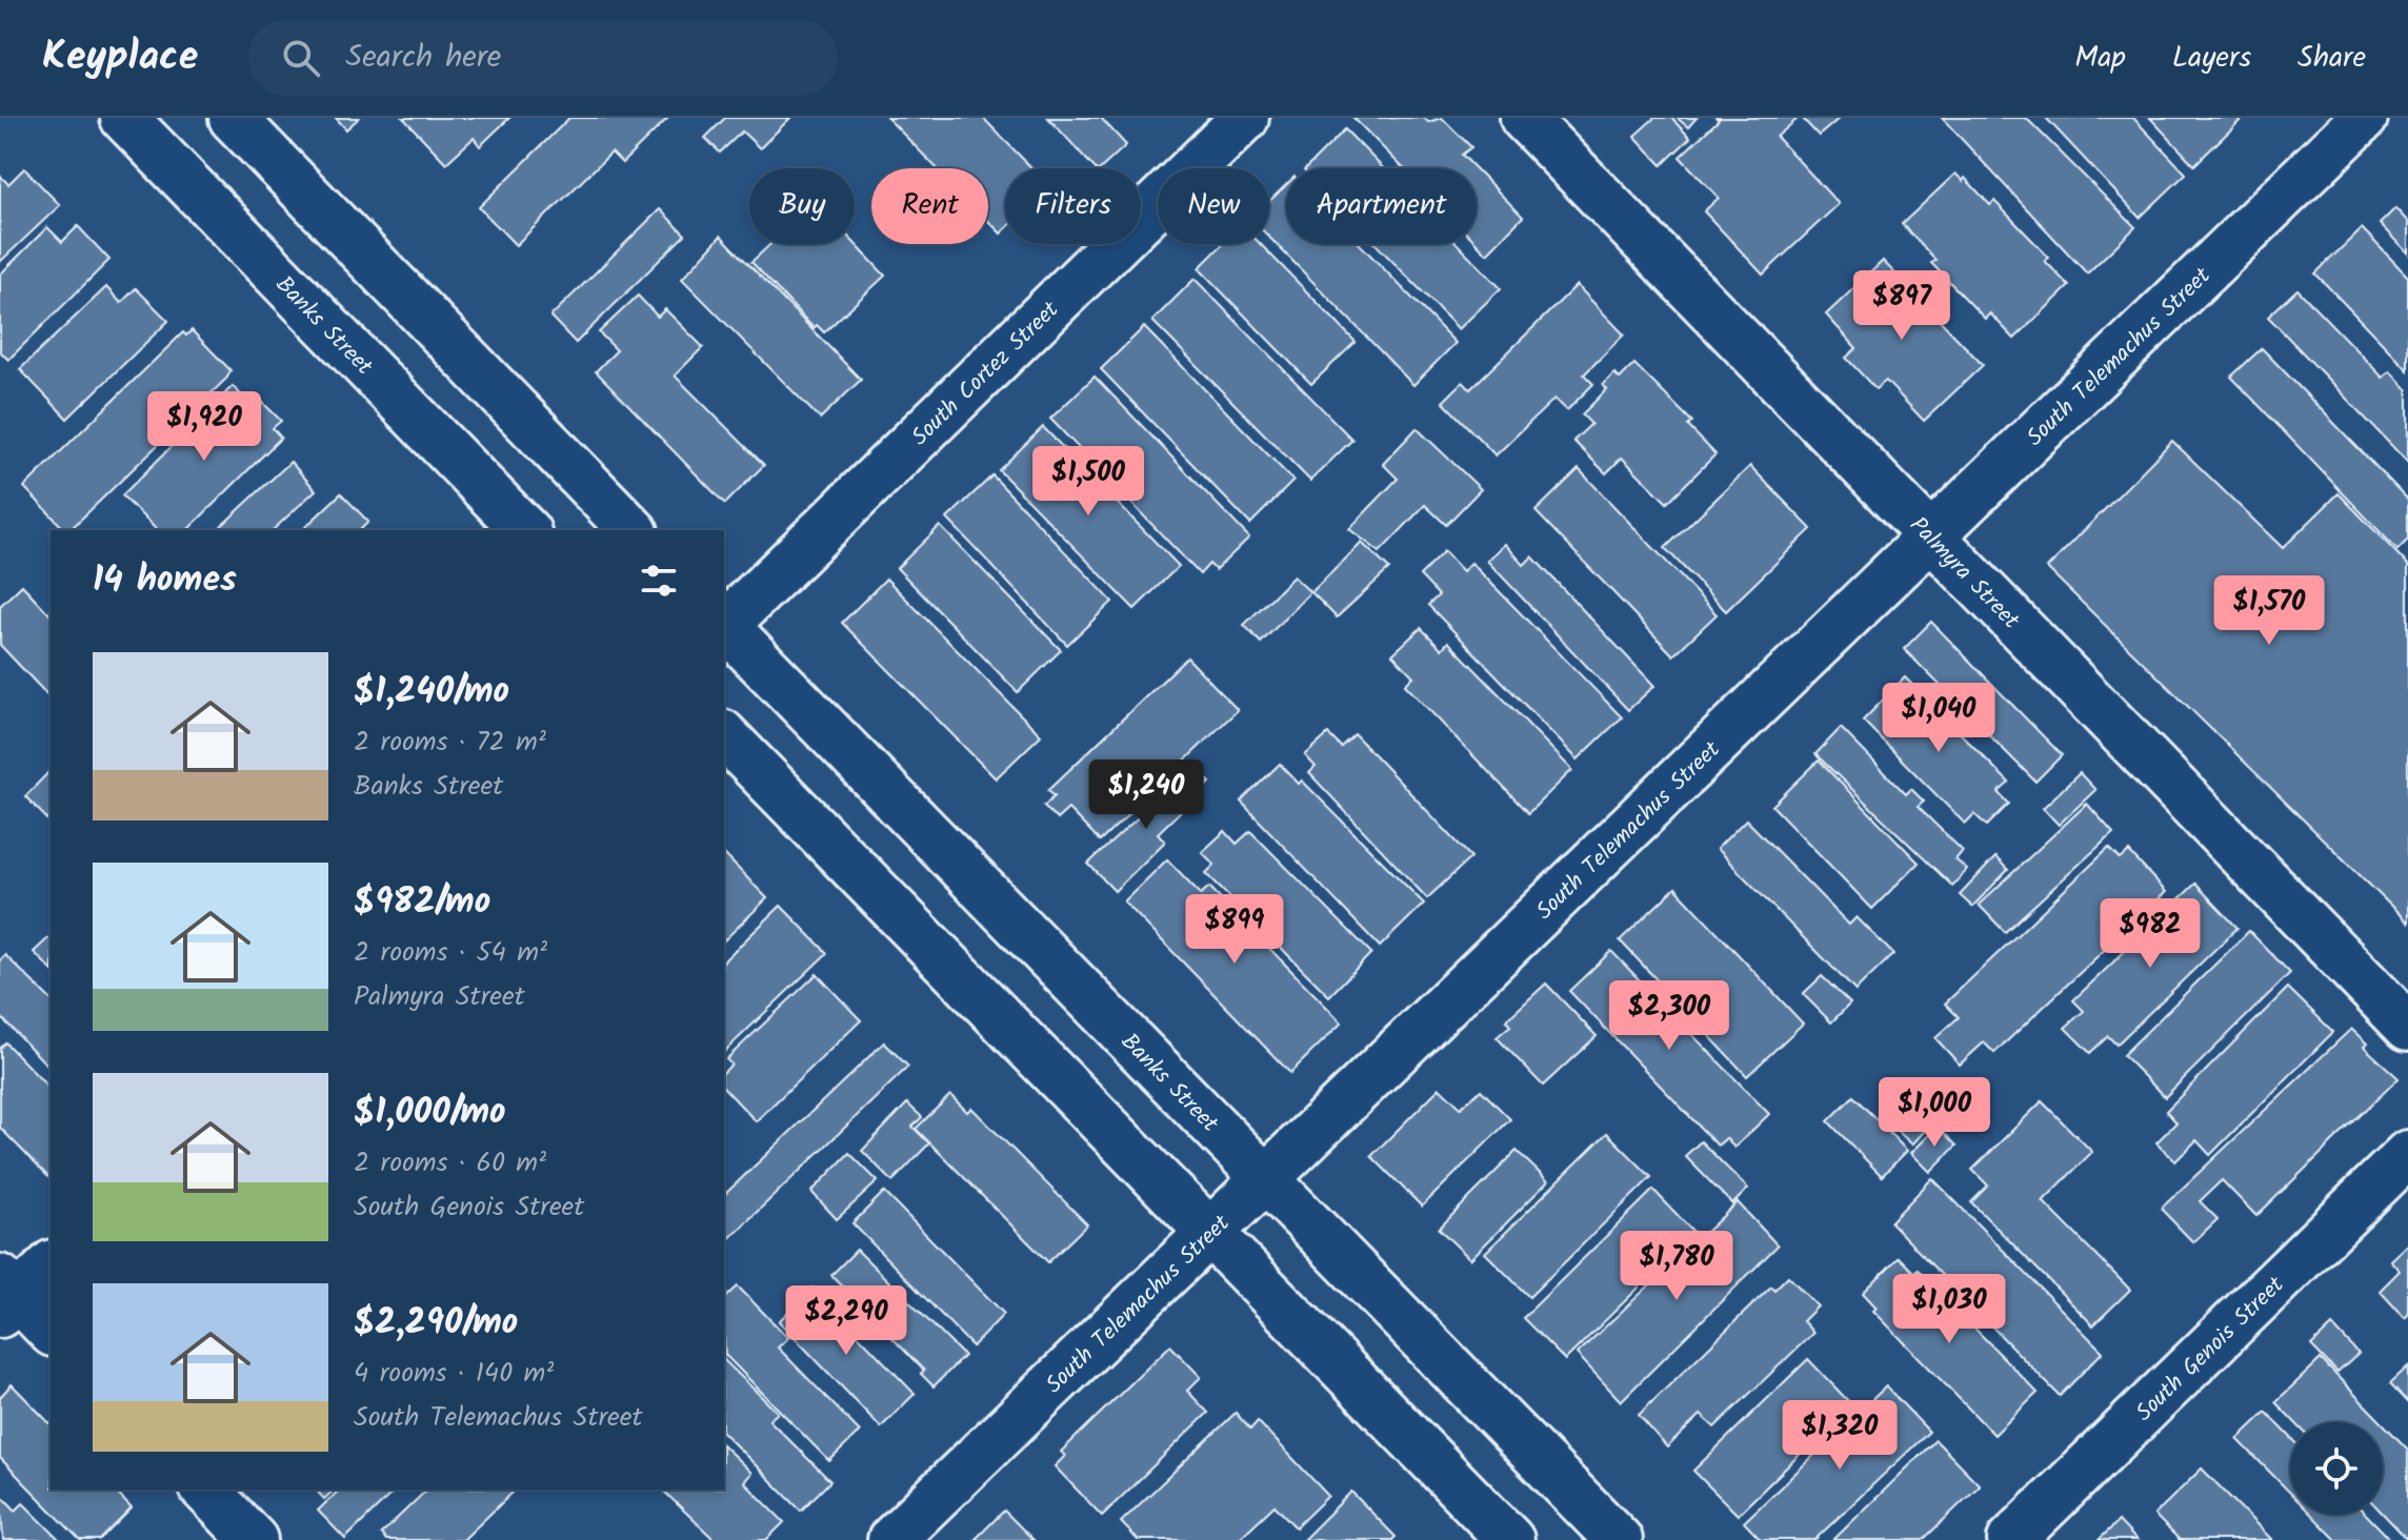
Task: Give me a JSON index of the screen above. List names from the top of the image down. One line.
{"streets":{"street":["Banks Street","South Telemachus Street","South Cortez Street","Palmyra Street","South Genois Street"]},"crossings":[["Banks Street","South Telemachus Street"],["South Telemachus Street","Palmyra Street"]],"page":{"header":"Keyplace","search":"Search here","nav":["Map","Layers","Share"],"chip":["Buy","Rent","Filters","New","Apartment"],"price":["$897","$1,920","$1,500","$1,570","$1,040","$1,240","$899","$982","$2,300","$1,000","$1,780","$1,030","$2,290","$1,320"],"heading":"14 homes","list":[{"name":"$1,240/mo","note":"2 rooms · 72 m² · Banks Street"},{"name":"$982/mo","note":"2 rooms · 54 m² · Palmyra Street"},{"name":"$1,000/mo","note":"2 rooms · 60 m² · South Genois Street"},{"name":"$2,290/mo","note":"4 rooms · 140 m² · South Telemachus Street"}]}}
